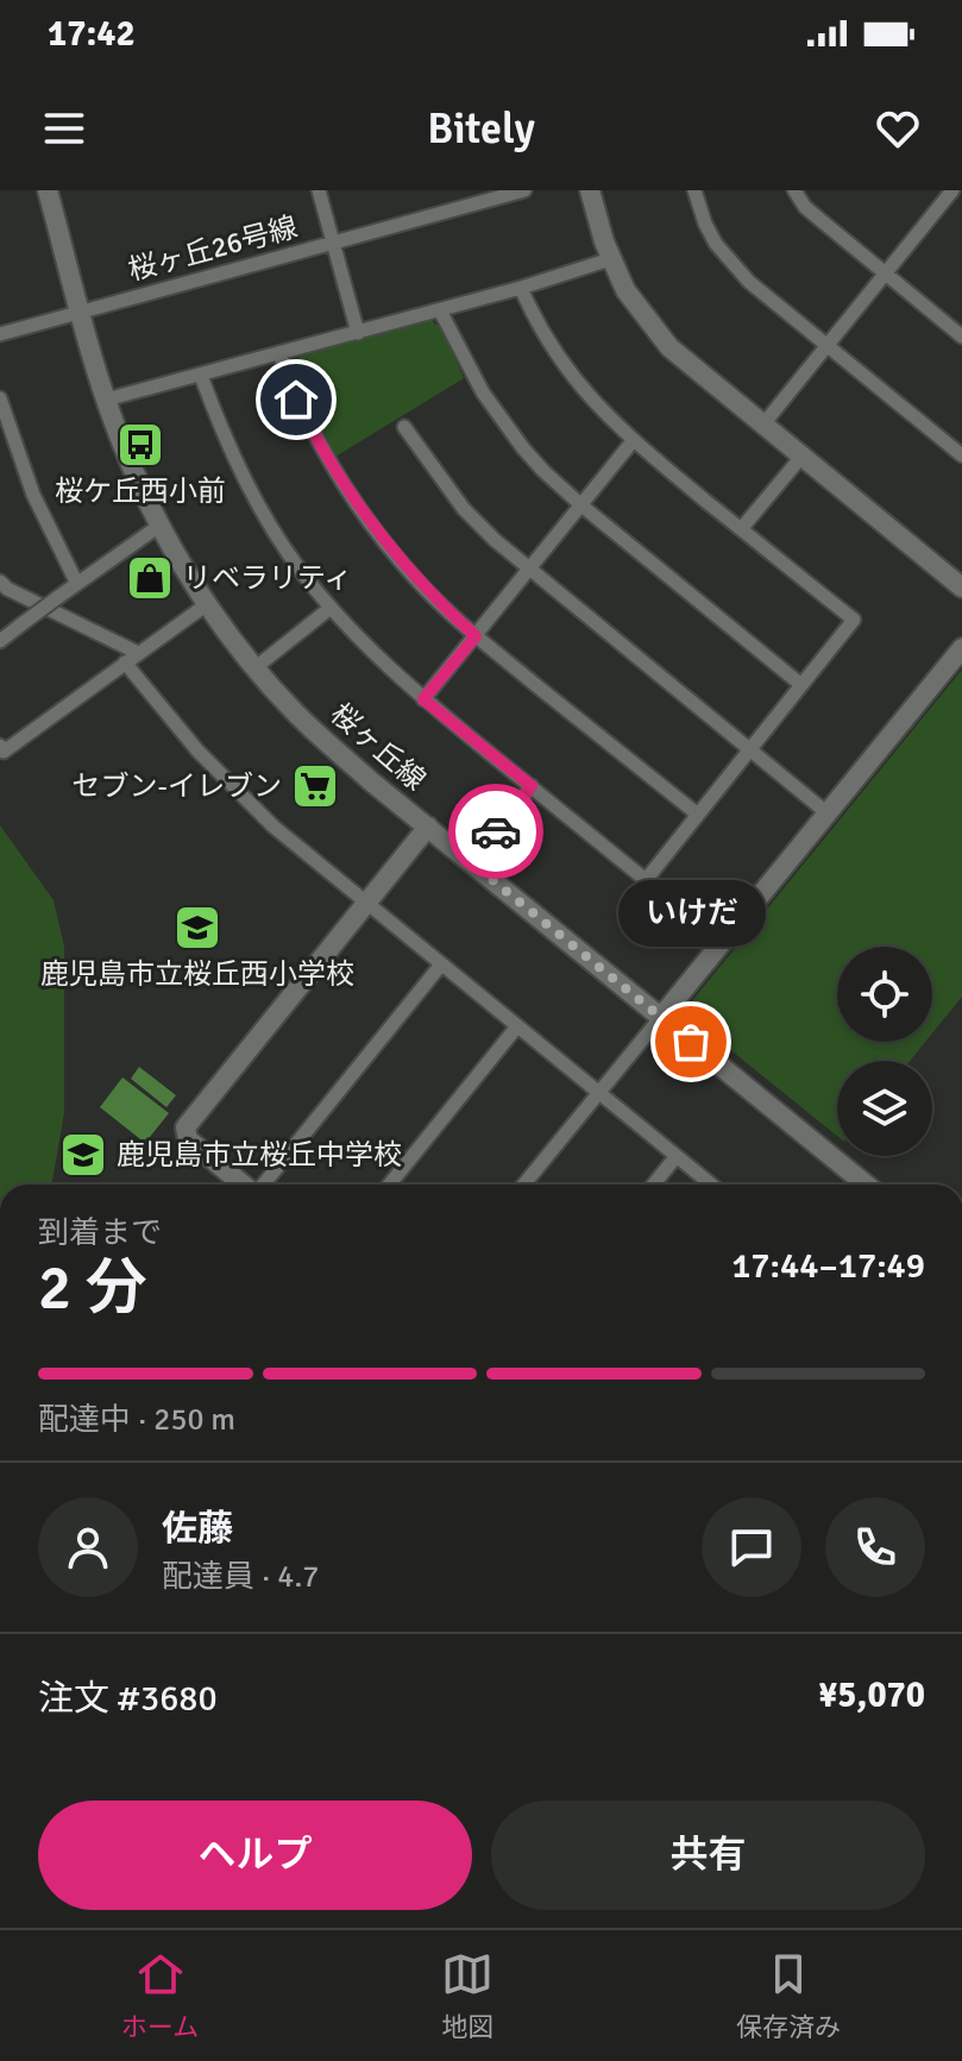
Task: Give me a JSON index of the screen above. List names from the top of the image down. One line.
{"streets":{"street":["桜ヶ丘26号線","桜ヶ丘線"]},"crossings":[["桜ヶ丘26号線","桜ヶ丘線"]],"places":{"bus stop":["桜ケ丘西小前"],"shop":["リベラリティ"],"supermarket":["セブン-イレブン"],"school or university":["鹿児島市立桜丘西小学校","鹿児島市立桜丘中学校"],"other":["いけだ"]},"page":{"status":"17:42","header":"Bitely","bubble":"いけだ","heading":["2 分","到着まで","17:44–17:49"],"panel":["佐藤","配達員 · 4.7","注文 #3680","¥5,070"],"bar":"配達中 · 250 m","buttons":["ヘルプ","共有"],"tabs":["ホーム","地図","保存済み"]}}
